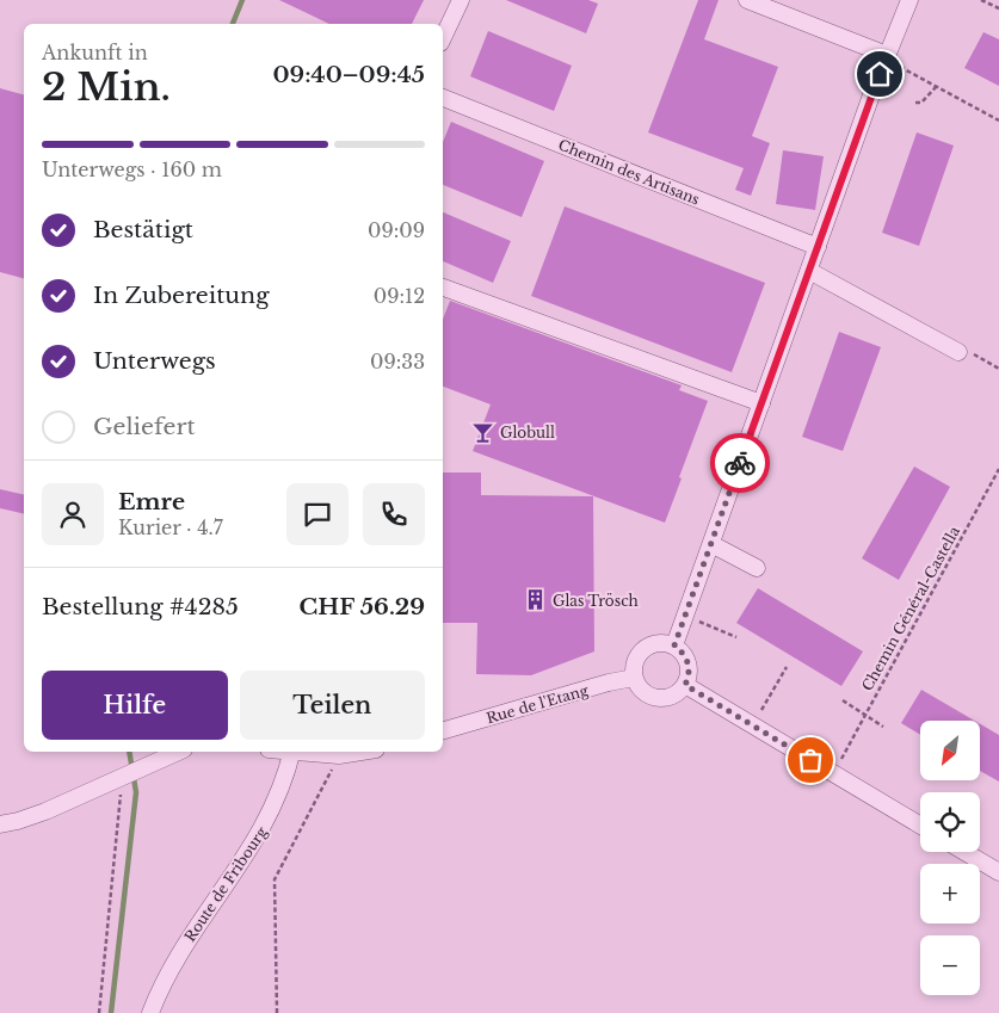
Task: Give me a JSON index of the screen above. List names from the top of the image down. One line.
{"streets":{"street":["Chemin des Artisans","Rue de l'Etang","Route de Fribourg"],"path":["Chemin Général-Castella"]},"places":{"bar":["Globull"],"building":["Glas Trösch"]},"north":"bottom left","page":{"heading":["2 Min.","Ankunft in","09:40–09:45"],"panel":["Emre","Kurier · 4.7","Bestellung #4285","CHF 56.29"],"bar":"Unterwegs · 160 m","list":[["Bestätigt","09:09"],["In Zubereitung","09:12"],["Unterwegs","09:33"],"Geliefert"],"buttons":["Hilfe","Teilen"],"map_buttons":["+","−"]}}
